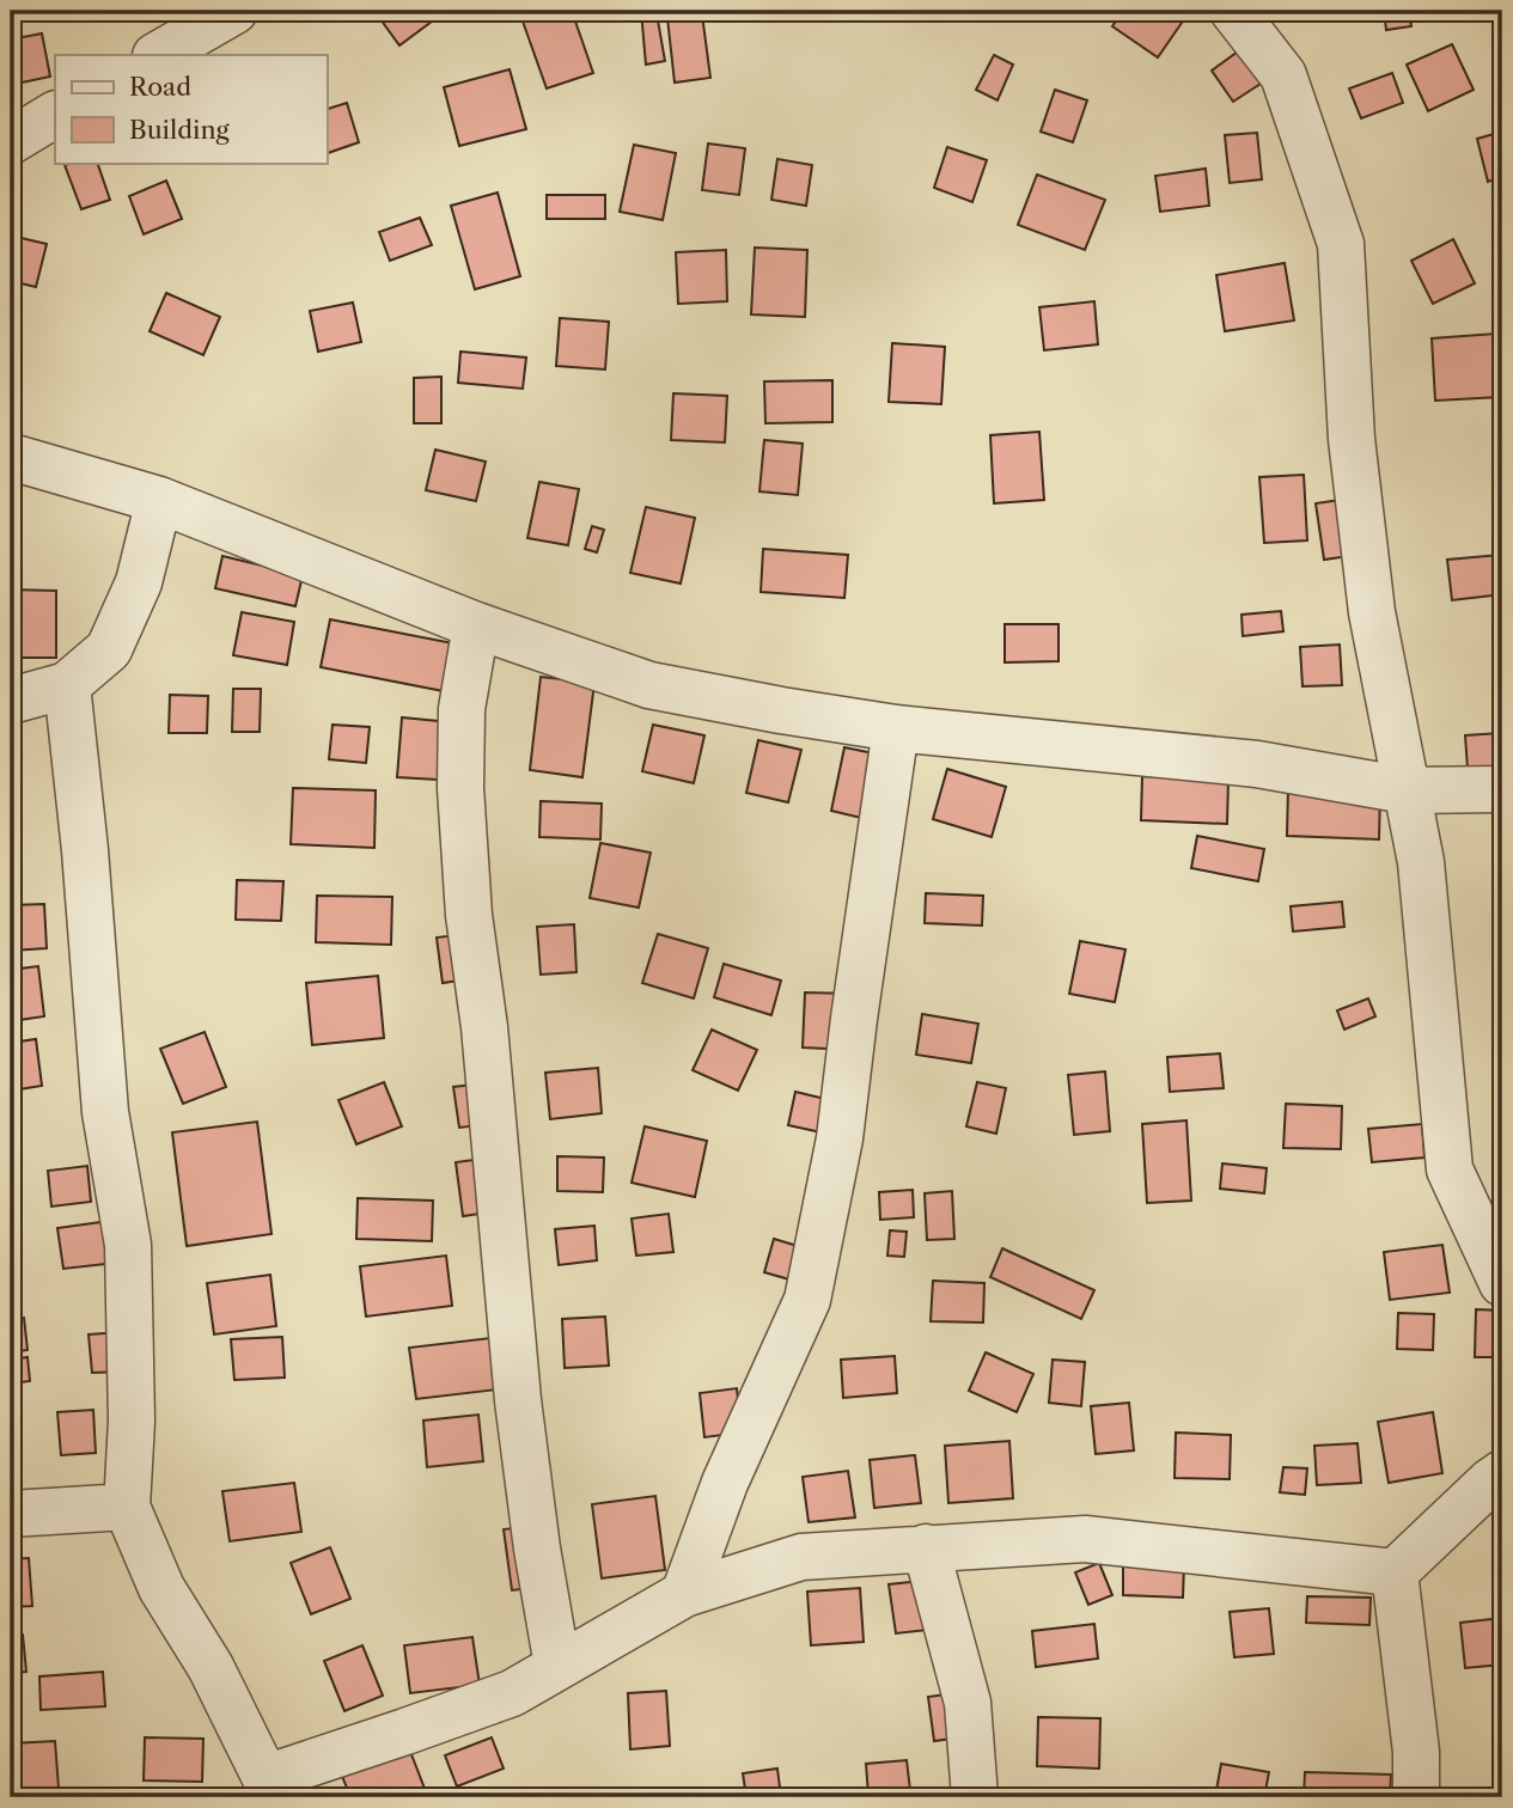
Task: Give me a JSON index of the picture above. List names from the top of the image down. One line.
{"legend":["Road","Building"]}
